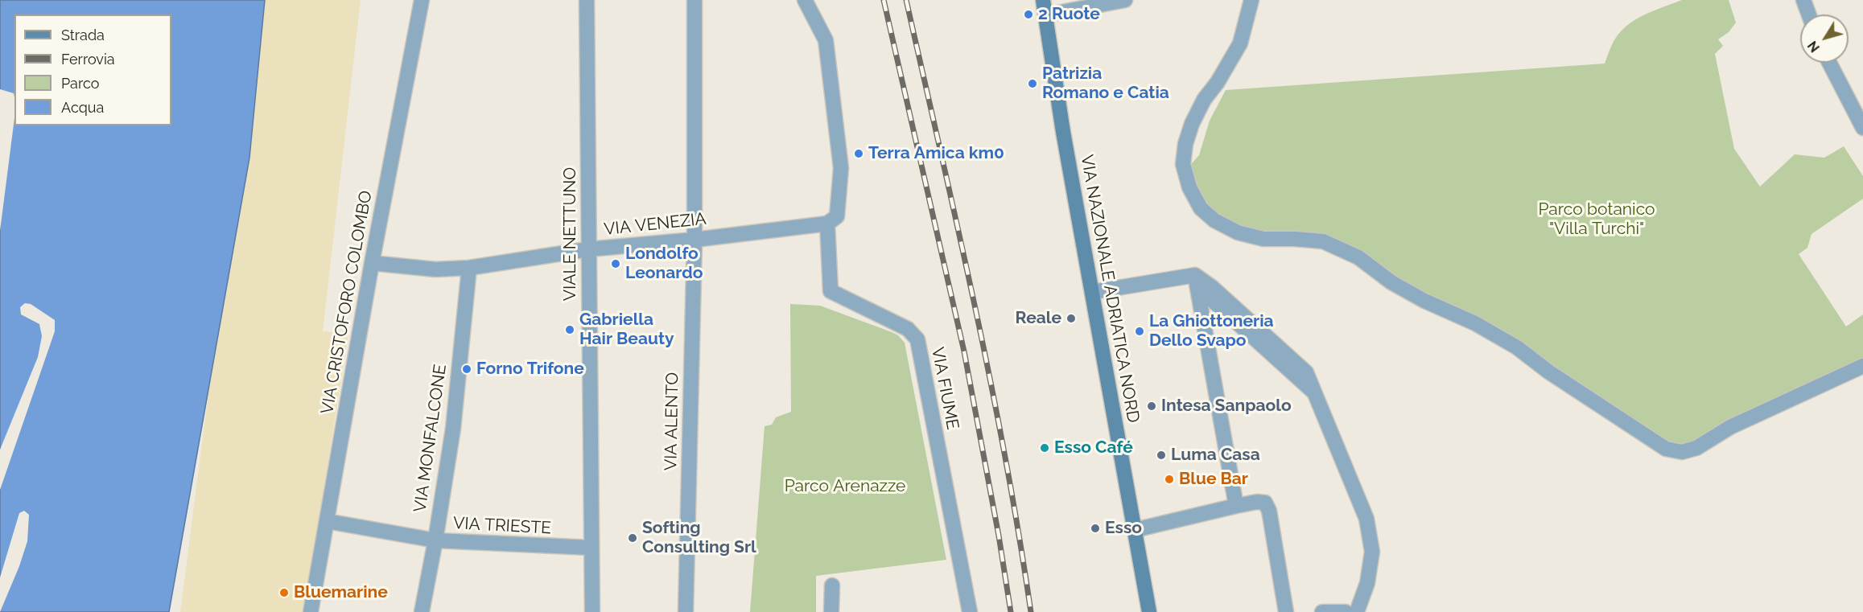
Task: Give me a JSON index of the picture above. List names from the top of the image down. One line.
{"streets":{"main road":["VIA NAZIONALE ADRIATICA NORD"],"street":["VIA VENEZIA","VIALE NETTUNO","VIA CRISTOFORO COLOMBO","VIA FIUME","VIA ALENTO","VIA MONFALCONE","VIA TRIESTE"]},"crossings":[["VIA VENEZIA","VIALE NETTUNO"],["VIA VENEZIA","VIA CRISTOFORO COLOMBO"],["VIA VENEZIA","VIA FIUME"],["VIA VENEZIA","VIA ALENTO"],["VIA VENEZIA","VIA MONFALCONE"],["VIALE NETTUNO","VIA TRIESTE"],["VIA CRISTOFORO COLOMBO","VIA TRIESTE"],["VIA MONFALCONE","VIA TRIESTE"]],"parks":["Parco botanico \"Villa Turchi\"","Parco Arenazze"],"places":["2 Ruote","Patrizia Romano e Catia","Terra Amica km0","Londolfo Leonardo","Reale","Gabriella Hair Beauty","La Ghiottoneria Dello Svapo","Forno Trifone","Intesa Sanpaolo","Esso Café","Luma Casa","Blue Bar","Esso","Softing Consulting Srl","Bluemarine"],"legend":["Strada","Ferrovia","Parco","Acqua"],"north":"bottom left"}
